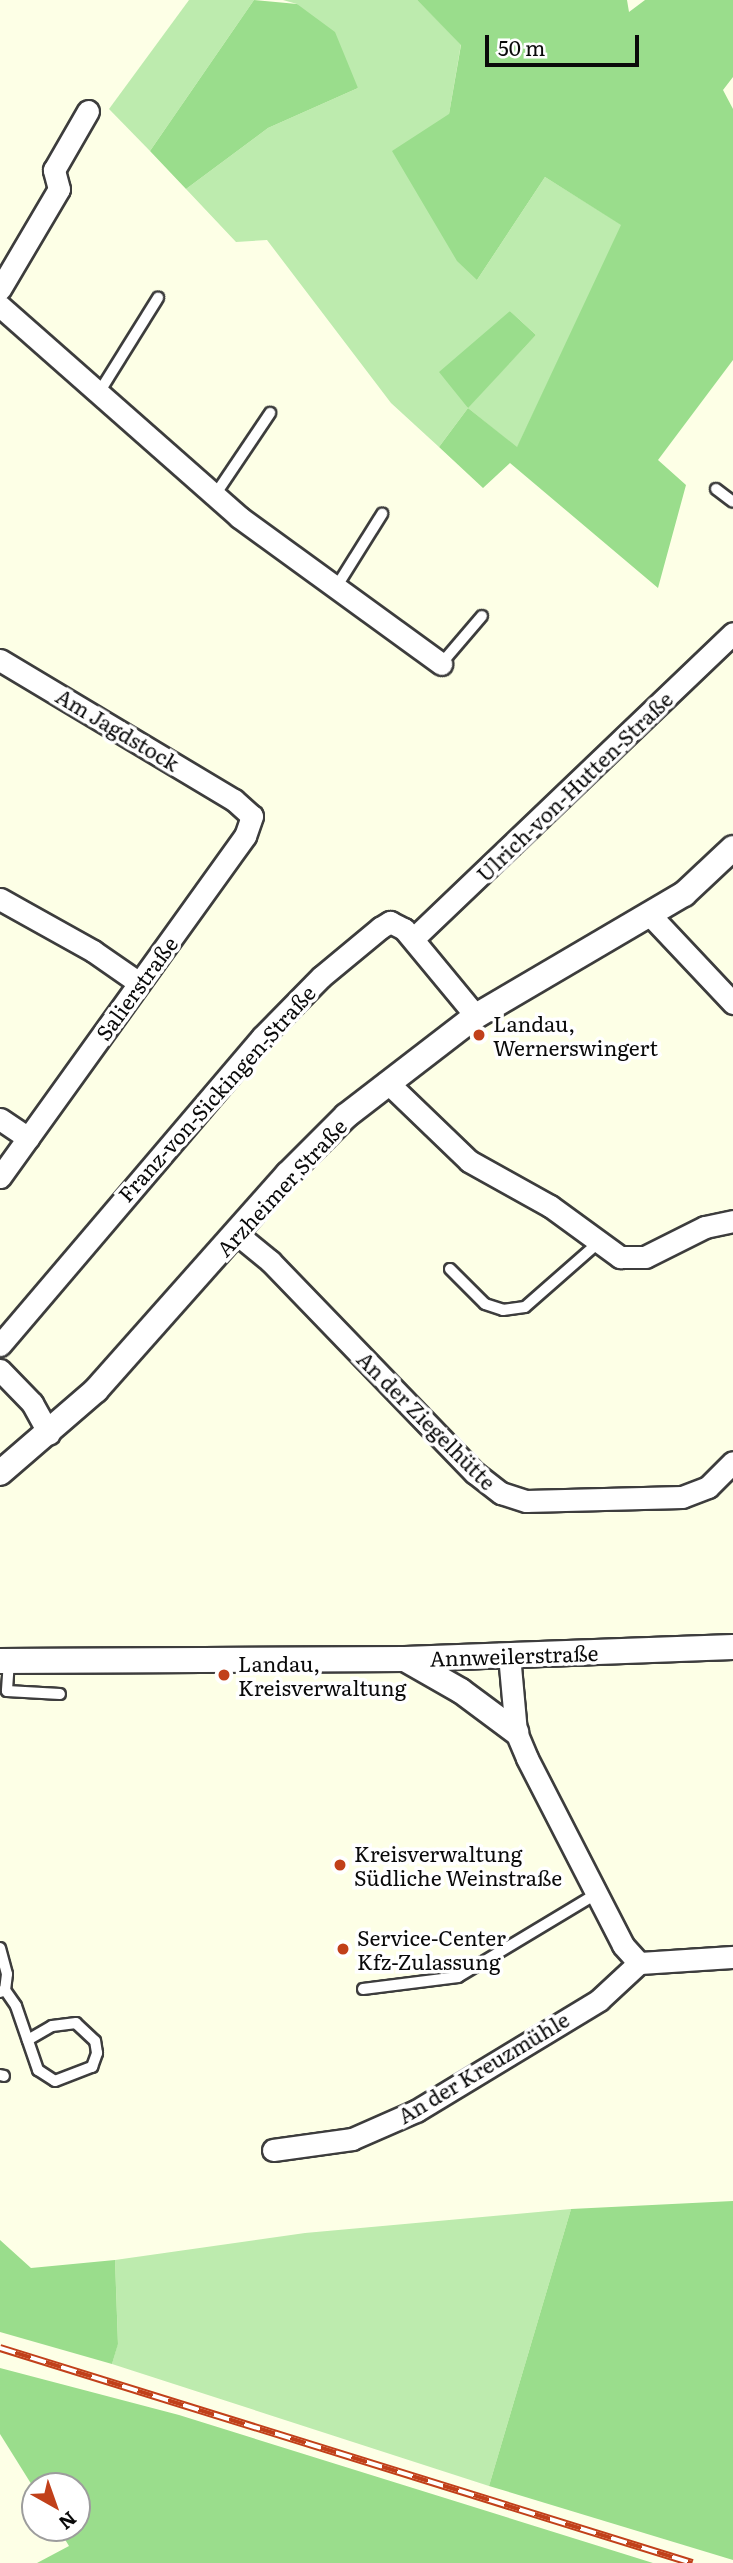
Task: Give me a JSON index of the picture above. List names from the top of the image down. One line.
{"streets":{"street":["Am Jagdstock","Ulrich-von-Hutten-Straße","Salierstraße","Franz-von-Sickingen-Straße","Arzheimer Straße","An der Ziegelhütte","Annweilerstraße","An der Kreuzmühle"]},"crossings":[["Am Jagdstock","Salierstraße"],["Ulrich-von-Hutten-Straße","Franz-von-Sickingen-Straße"],["Franz-von-Sickingen-Straße","Arzheimer Straße"],["Arzheimer Straße","An der Ziegelhütte"]],"places":["Landau, Wernerswingert","Landau, Kreisverwaltung","Kreisverwaltung Südliche Weinstraße","Service-Center Kfz-Zulassung"],"scale_bar":"50 m","north":"bottom right"}
